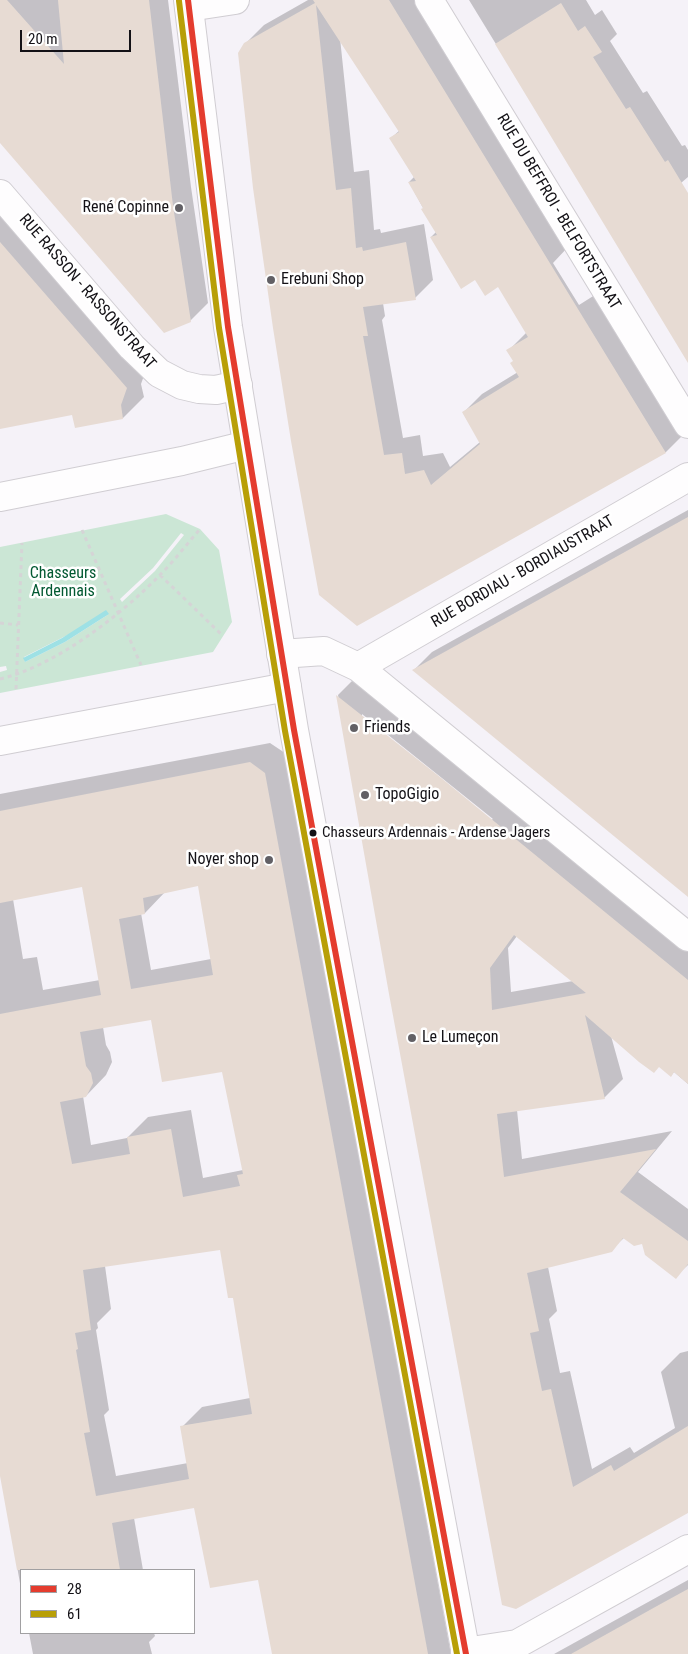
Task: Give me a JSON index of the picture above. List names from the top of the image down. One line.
{"streets":{"street":["RUE DU BEFFROI - BELFORTSTRAAT","RUE RASSON - RASSONSTRAAT","RUE BORDIAU - BORDIAUSTRAAT"]},"parks":["Chasseurs Ardennais"],"places":["René Copinne","Erebuni Shop","Friends","TopoGigio","Chasseurs Ardennais - Ardense Jagers","Noyer shop","Le Lumeçon"],"lines":["transit line 28","transit line 61"],"legend":["28","61"],"scale_bar":"20 m"}
